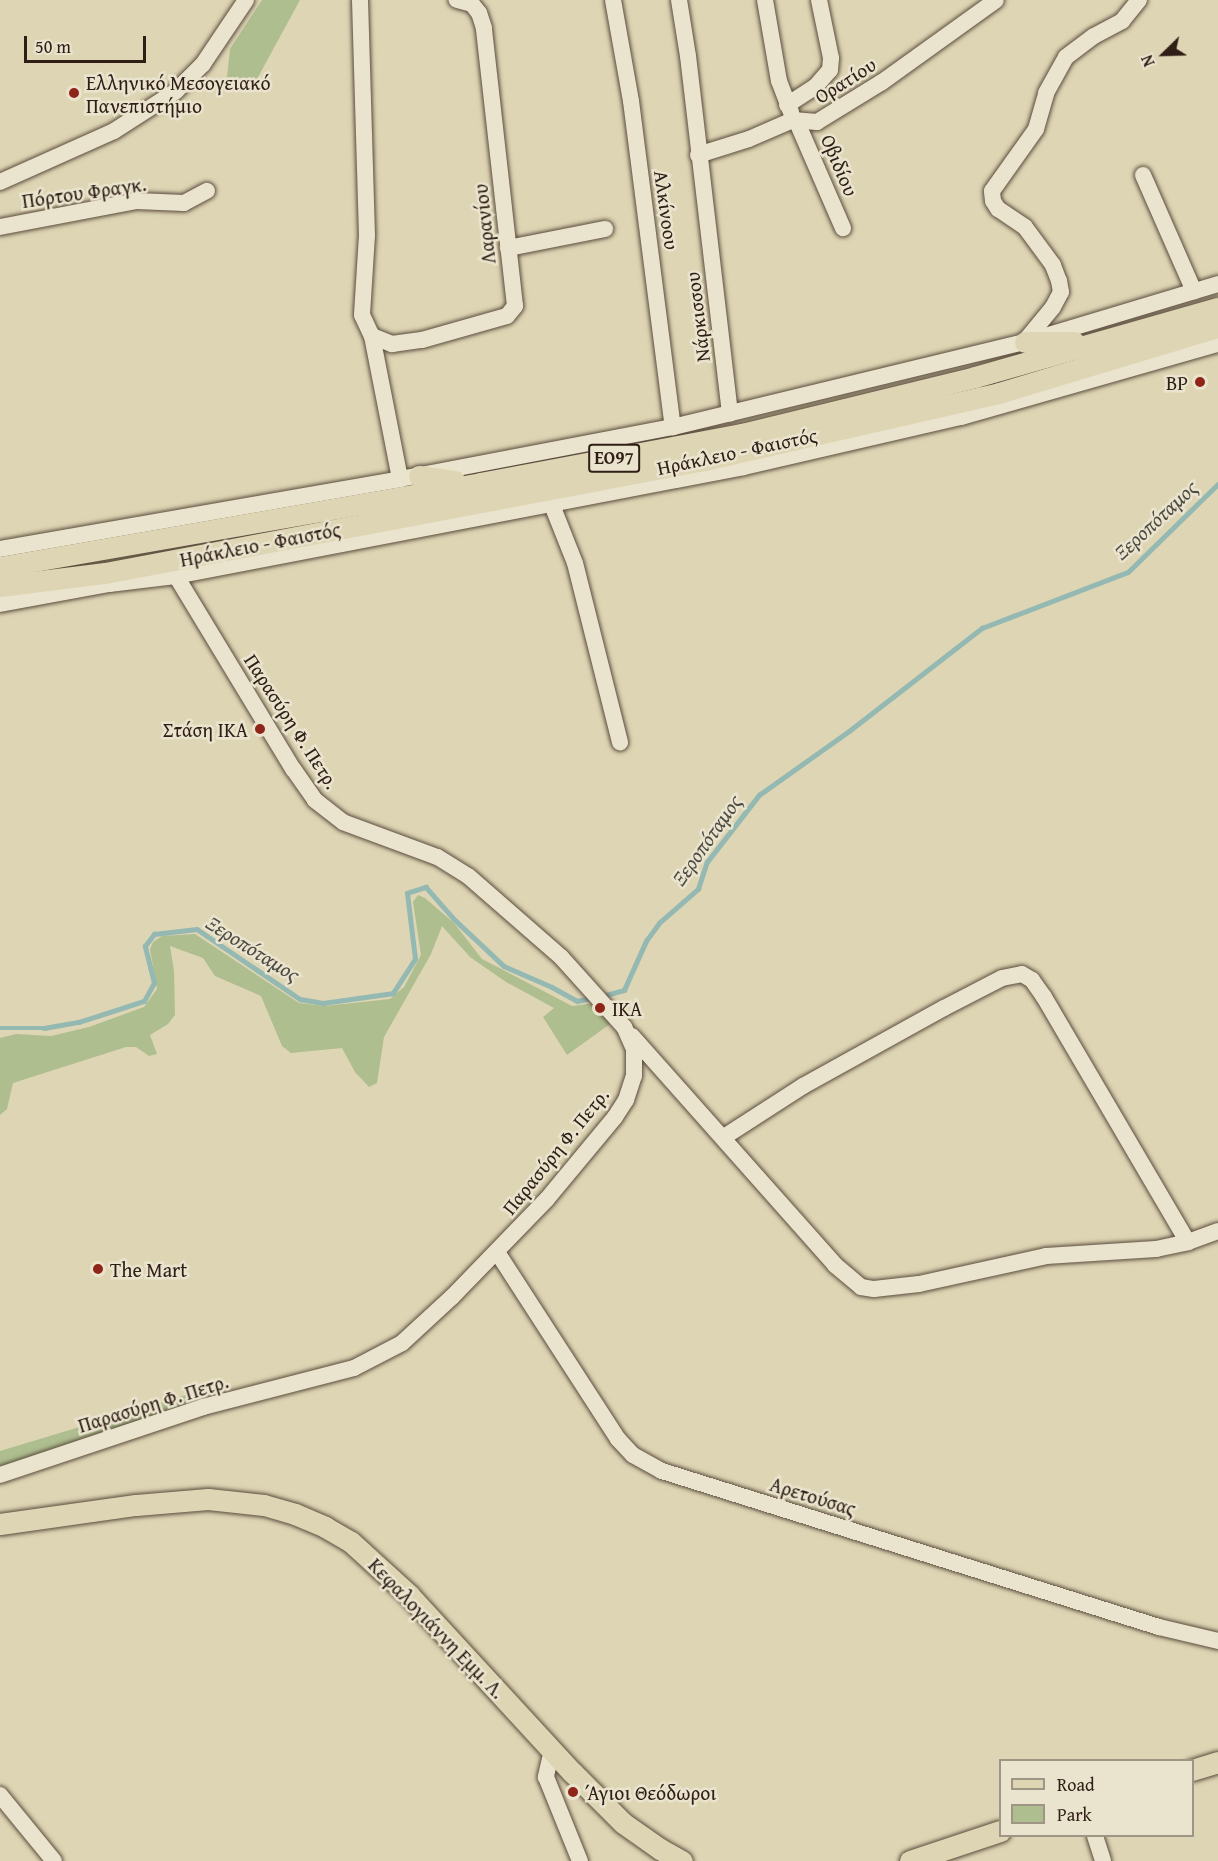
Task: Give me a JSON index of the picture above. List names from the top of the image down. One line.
{"streets":{"main road":["Ηράκλειο - Φαιστός","ΕΟ97","Κεφαλογιάννη Εμμ. Λ."],"street":["Ορατίου","Οβιδίου","Πόρτου Φραγκ.","Αλκίνοου","Λαρανίου","Νάρκισσου","Παρασύρη Φ. Πετρ.","Αρετούσας"]},"crossings":[["Ορατίου","Οβιδίου"],["Ορατίου","Νάρκισσου"],["Παρασύρη Φ. Πετρ.","Αρετούσας"]],"water":["Ξεροπόταμος"],"places":["Ελληνικό Μεσογειακό Πανεπιστήμιο","BP","Στάση ΙΚΑ","IKA","The Mart","Άγιοι Θεόδωροι"],"legend":["Road","Park"],"scale_bar":"50 m","north":"bottom left"}
